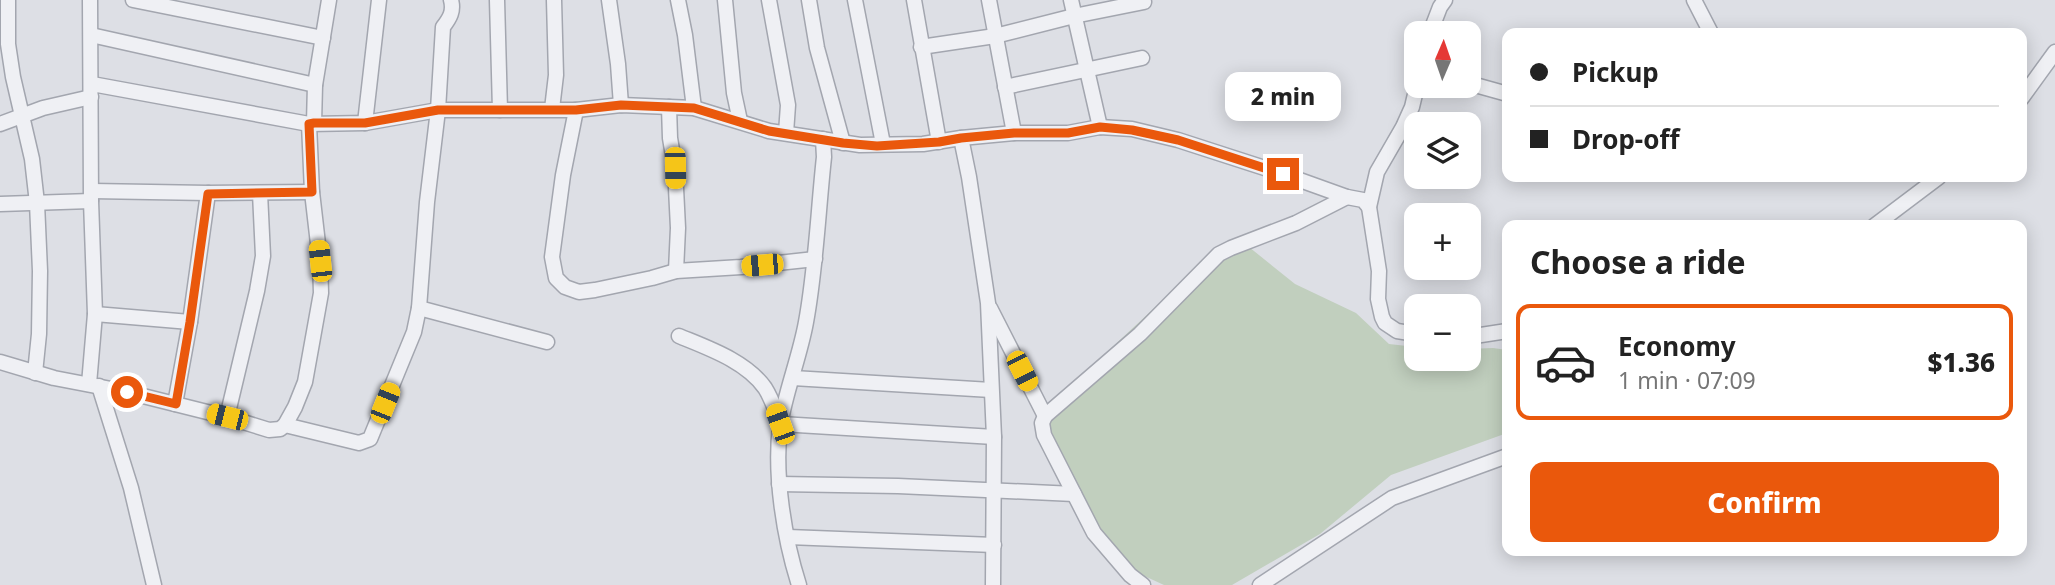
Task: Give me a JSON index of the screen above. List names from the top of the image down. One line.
{"north":"top","page":{"map_buttons":["+","−"],"banner":["Pickup","Drop-off"],"bubble":"2 min","heading":"Choose a ride","list":[{"name":"Economy","note":"1 min · 07:09","value":"$1.36"}],"buttons":"Confirm"}}
